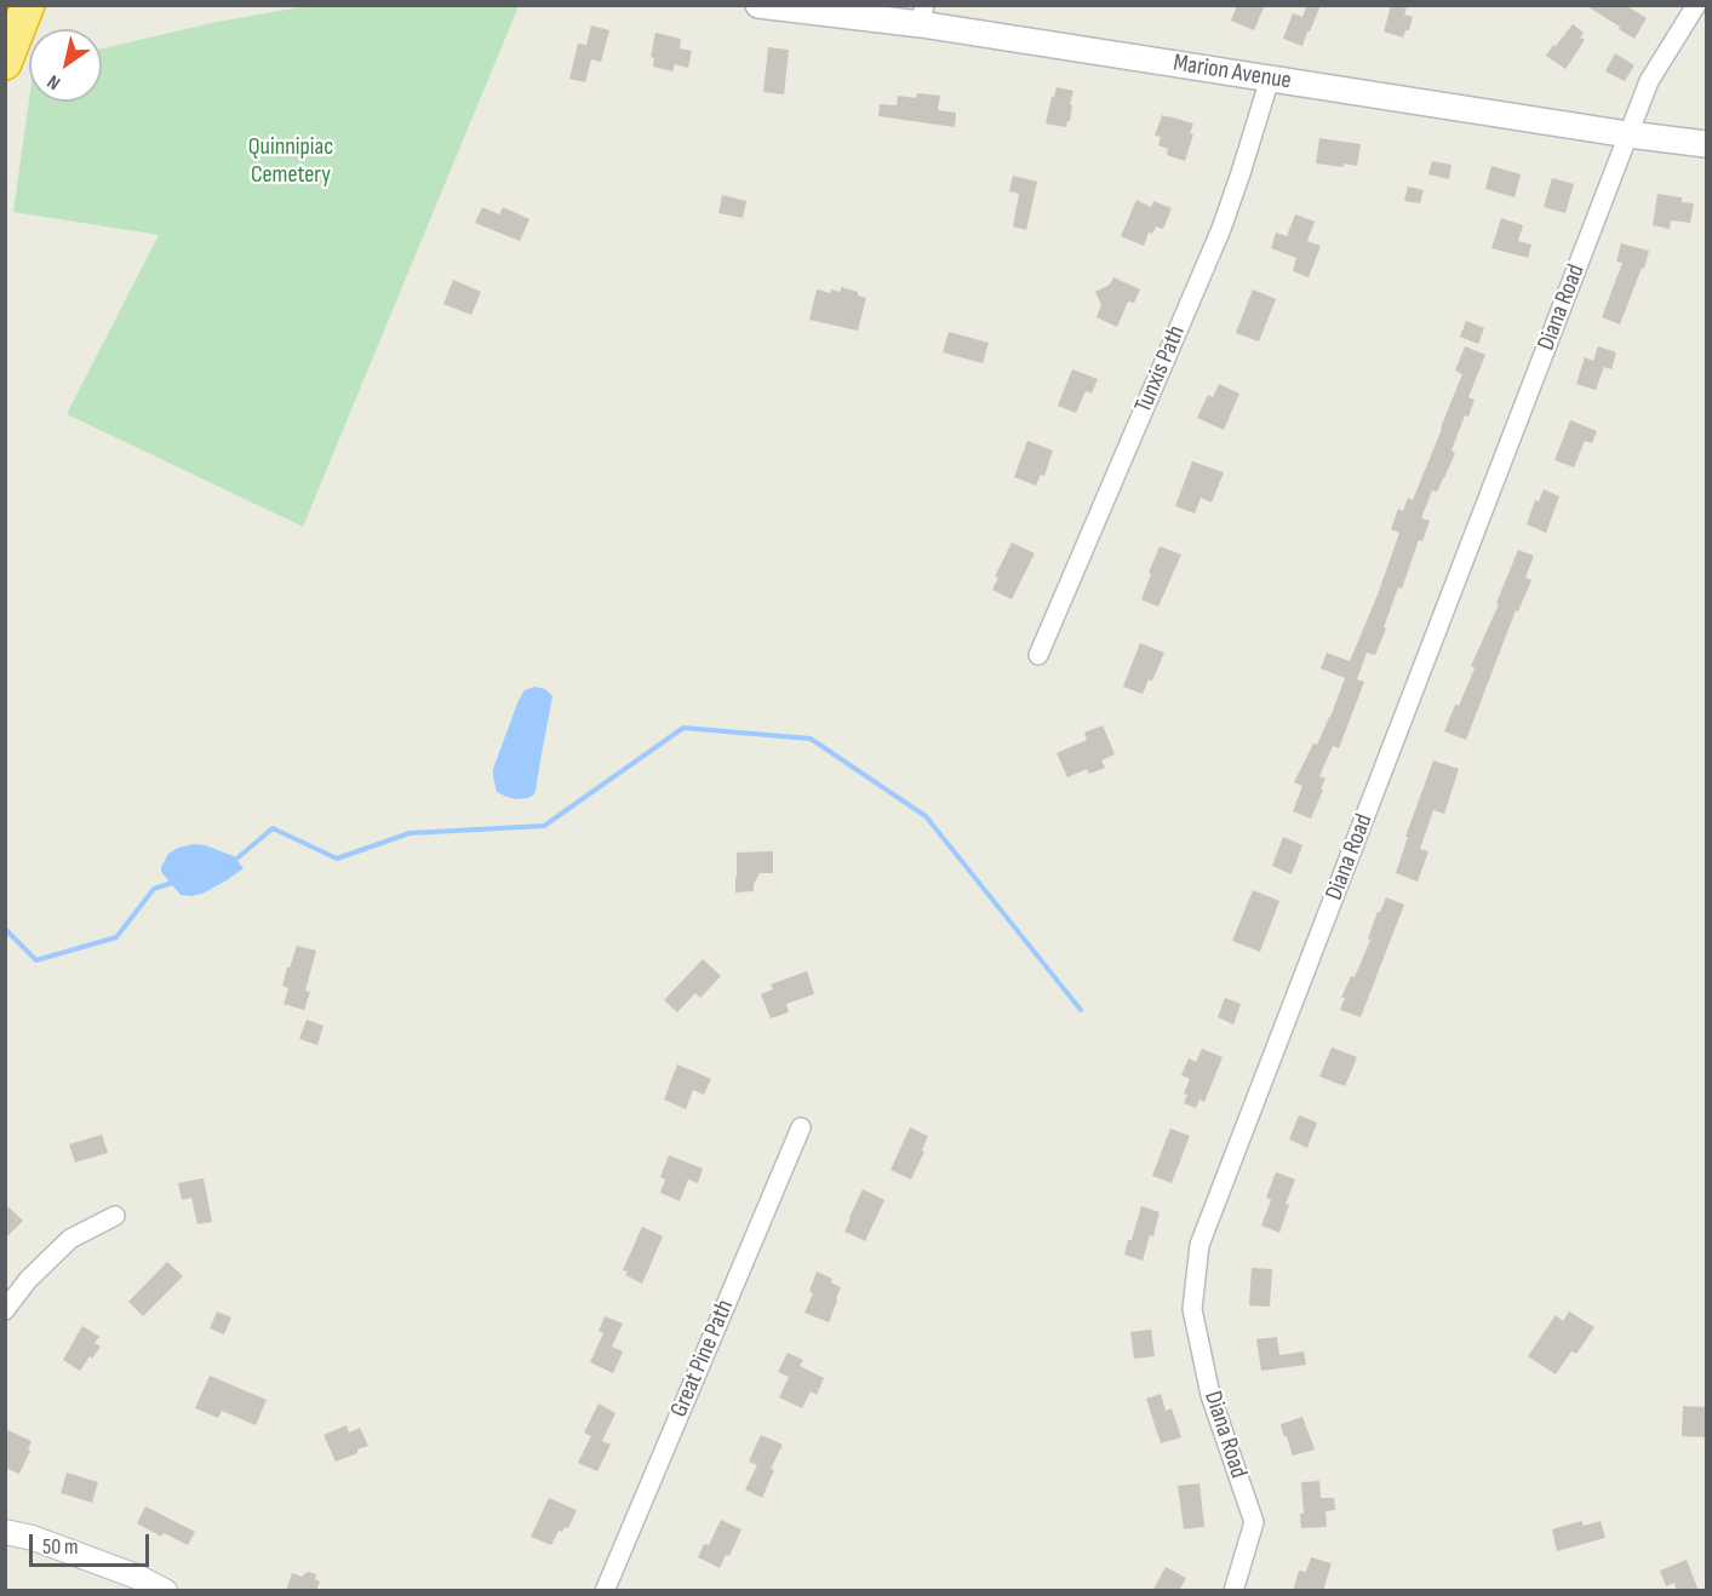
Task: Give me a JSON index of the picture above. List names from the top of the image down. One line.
{"streets":{"main road":["Marion Avenue"],"street":["Diana Road","Tunxis Path","Great Pine Path"]},"crossings":[["Marion Avenue","Diana Road"],["Marion Avenue","Tunxis Path"]],"parks":["Quinnipiac Cemetery"],"scale_bar":"50 m","north":"bottom left"}
